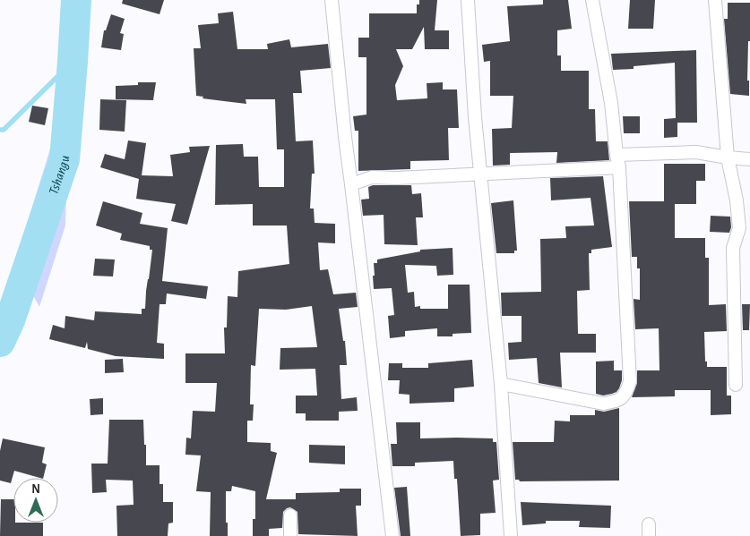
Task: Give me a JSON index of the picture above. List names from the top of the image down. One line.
{"water":["Tshangu"],"north":"top"}
